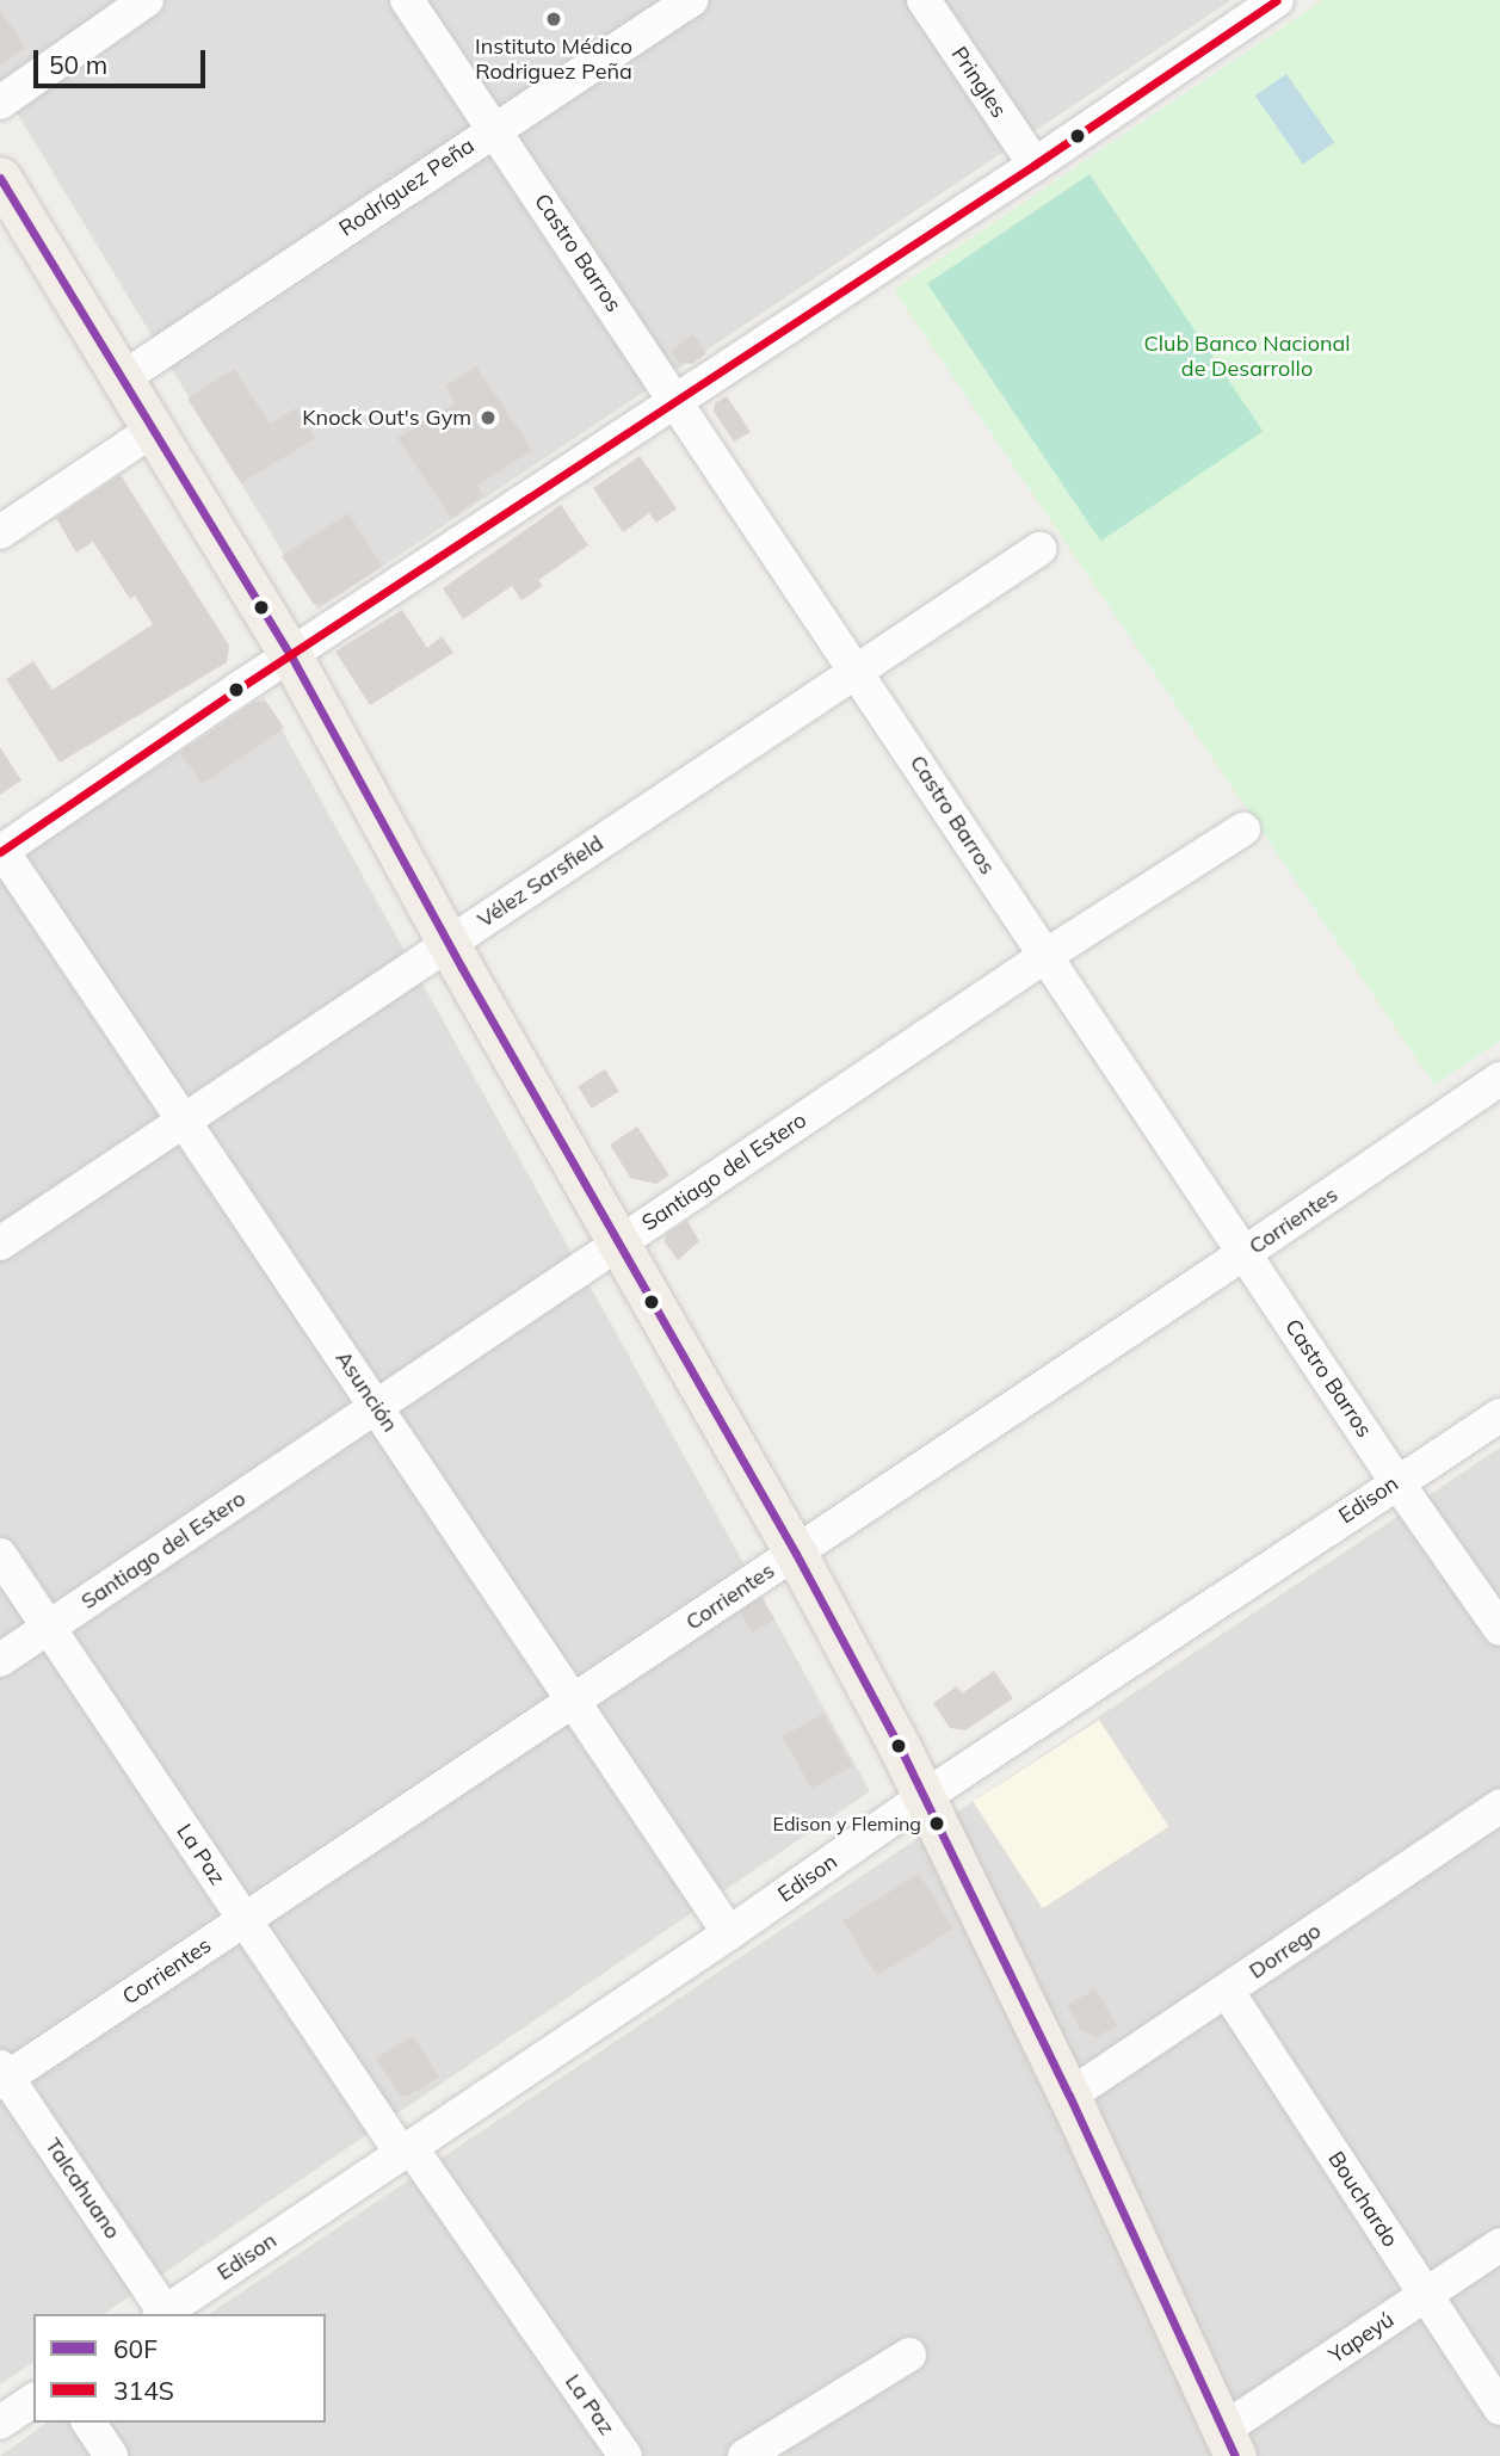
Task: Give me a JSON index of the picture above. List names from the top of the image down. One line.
{"streets":{"street":["Pringles","Rodríguez Peña","Castro Barros","Vélez Sarsfield","Santiago del Estero","Corrientes","Asunción","Edison","La Paz","Dorrego","Talcahuano","Bouchardo","Yapeyú"]},"crossings":[["Rodríguez Peña","Castro Barros"],["Castro Barros","Vélez Sarsfield"],["Castro Barros","Santiago del Estero"],["Castro Barros","Corrientes"],["Castro Barros","Edison"],["Vélez Sarsfield","Asunción"],["Santiago del Estero","Asunción"],["Santiago del Estero","La Paz"],["Corrientes","Asunción"],["Corrientes","La Paz"],["Corrientes","Talcahuano"],["Asunción","Edison"],["Edison","La Paz"],["Edison","Talcahuano"],["Dorrego","Bouchardo"],["Bouchardo","Yapeyú"]],"parks":["Club Banco Nacional de Desarrollo"],"places":["Instituto Médico Rodriguez Peña","Knock Out's Gym","Edison y Fleming"],"lines":["transit line 314S","transit line 60F"],"legend":["60F","314S"],"scale_bar":"50 m"}
